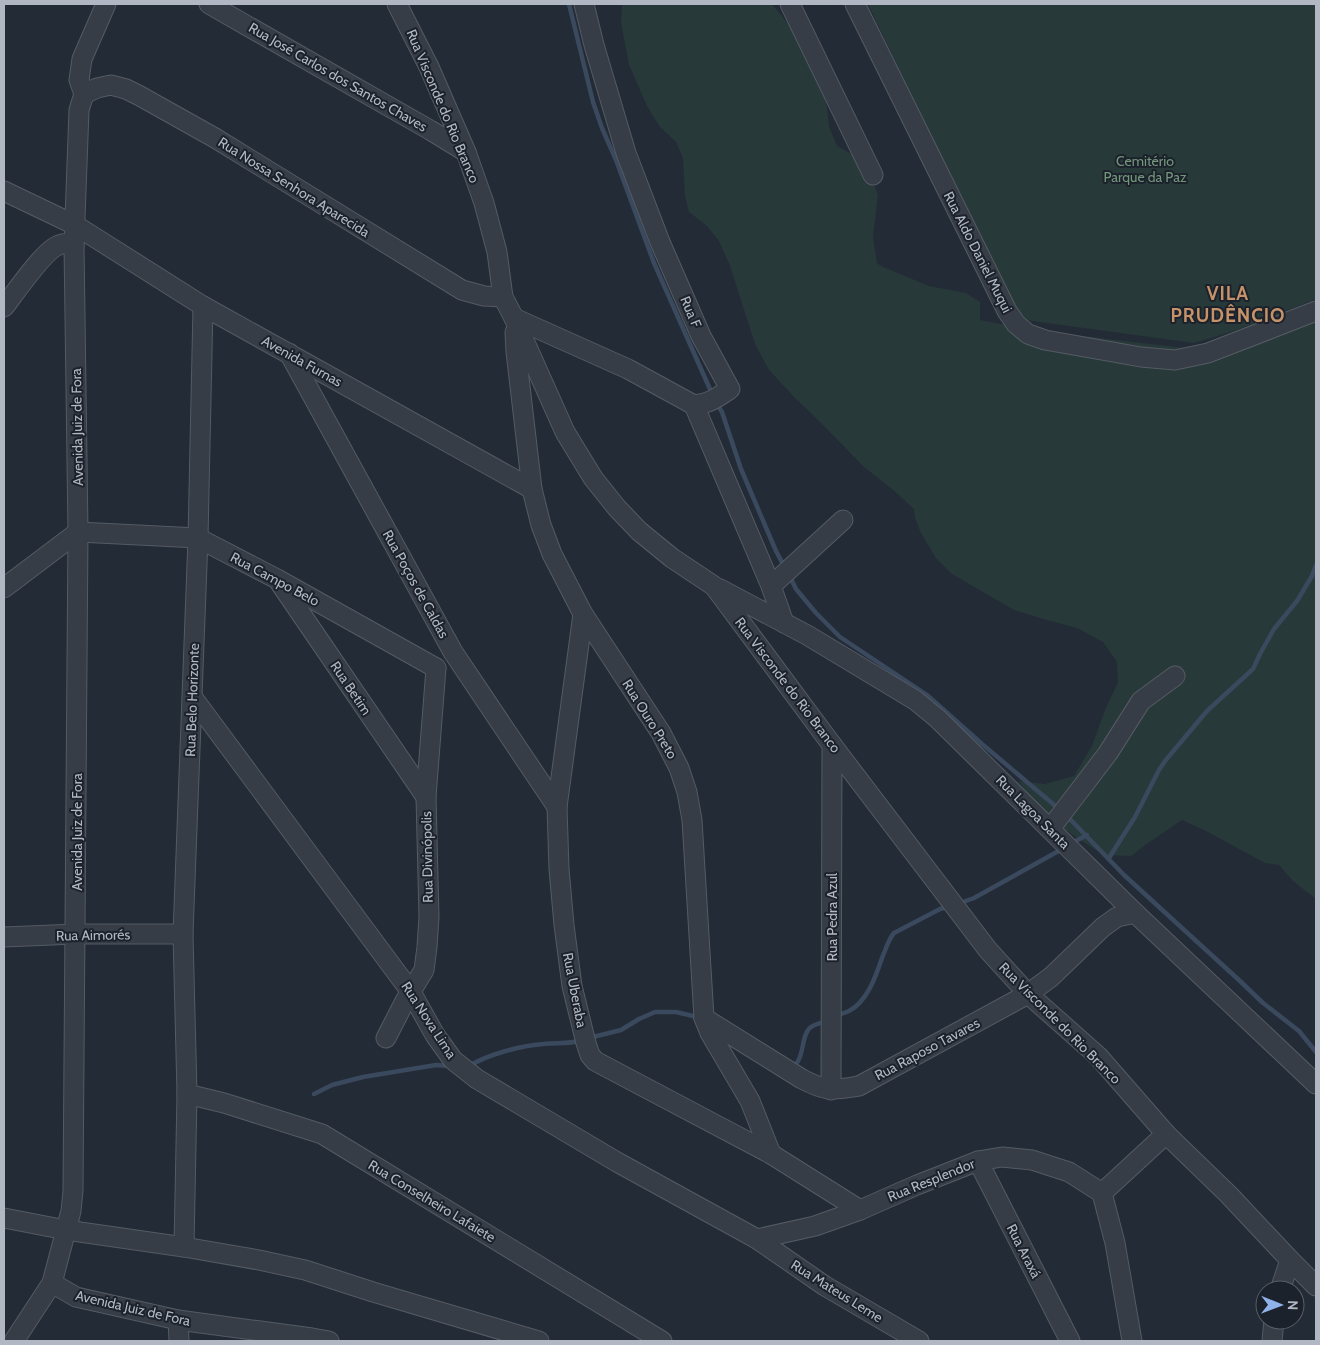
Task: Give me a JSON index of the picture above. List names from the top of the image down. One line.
{"streets":{"street":["Rua José Carlos dos Santos Chaves","Rua Visconde do Rio Branco","Rua Nossa Senhora Aparecida","Rua Aldo Daniel Muqui","Rua F","Avenida Furnas","Avenida Juiz de Fora","Rua Campo Belo","Rua Poços de Caldas","Rua Betim","Rua Belo Horizonte","Rua Ouro Preto","Rua Lagoa Santa","Rua Divinópolis","Rua Pedra Azul","Rua Aimorés","Rua Uberaba","Rua Nova Lima","Rua Raposo Tavares","Rua Resplendor","Rua Conselheiro Lafaiete","Rua Araxá","Rua Mateus Leme"]},"crossings":[["Rua José Carlos dos Santos Chaves","Rua Visconde do Rio Branco"],["Rua Visconde do Rio Branco","Rua Nossa Senhora Aparecida"],["Rua Visconde do Rio Branco","Rua Ouro Preto"],["Rua Visconde do Rio Branco","Rua Lagoa Santa"],["Rua Visconde do Rio Branco","Rua Pedra Azul"],["Rua Visconde do Rio Branco","Rua Raposo Tavares"],["Rua Nossa Senhora Aparecida","Avenida Juiz de Fora"],["Avenida Furnas","Avenida Juiz de Fora"],["Avenida Furnas","Rua Poços de Caldas"],["Avenida Furnas","Rua Belo Horizonte"],["Avenida Furnas","Rua Ouro Preto"],["Avenida Juiz de Fora","Rua Campo Belo"],["Avenida Juiz de Fora","Rua Aimorés"],["Rua Campo Belo","Rua Betim"],["Rua Campo Belo","Rua Belo Horizonte"],["Rua Campo Belo","Rua Divinópolis"],["Rua Poços de Caldas","Rua Uberaba"],["Rua Betim","Rua Divinópolis"],["Rua Belo Horizonte","Rua Aimorés"],["Rua Belo Horizonte","Rua Nova Lima"],["Rua Belo Horizonte","Rua Conselheiro Lafaiete"],["Rua Ouro Preto","Rua Uberaba"],["Rua Ouro Preto","Rua Raposo Tavares"],["Rua Lagoa Santa","Rua Raposo Tavares"],["Rua Divinópolis","Rua Nova Lima"],["Rua Pedra Azul","Rua Raposo Tavares"],["Rua Uberaba","Rua Resplendor"],["Rua Nova Lima","Rua Resplendor"],["Rua Nova Lima","Rua Mateus Leme"],["Rua Resplendor","Rua Araxá"],["Rua Resplendor","Rua Mateus Leme"]],"districts":["VILA PRUDÊNCIO"],"parks":["Cemitério Parque da Paz"],"north":"right"}
